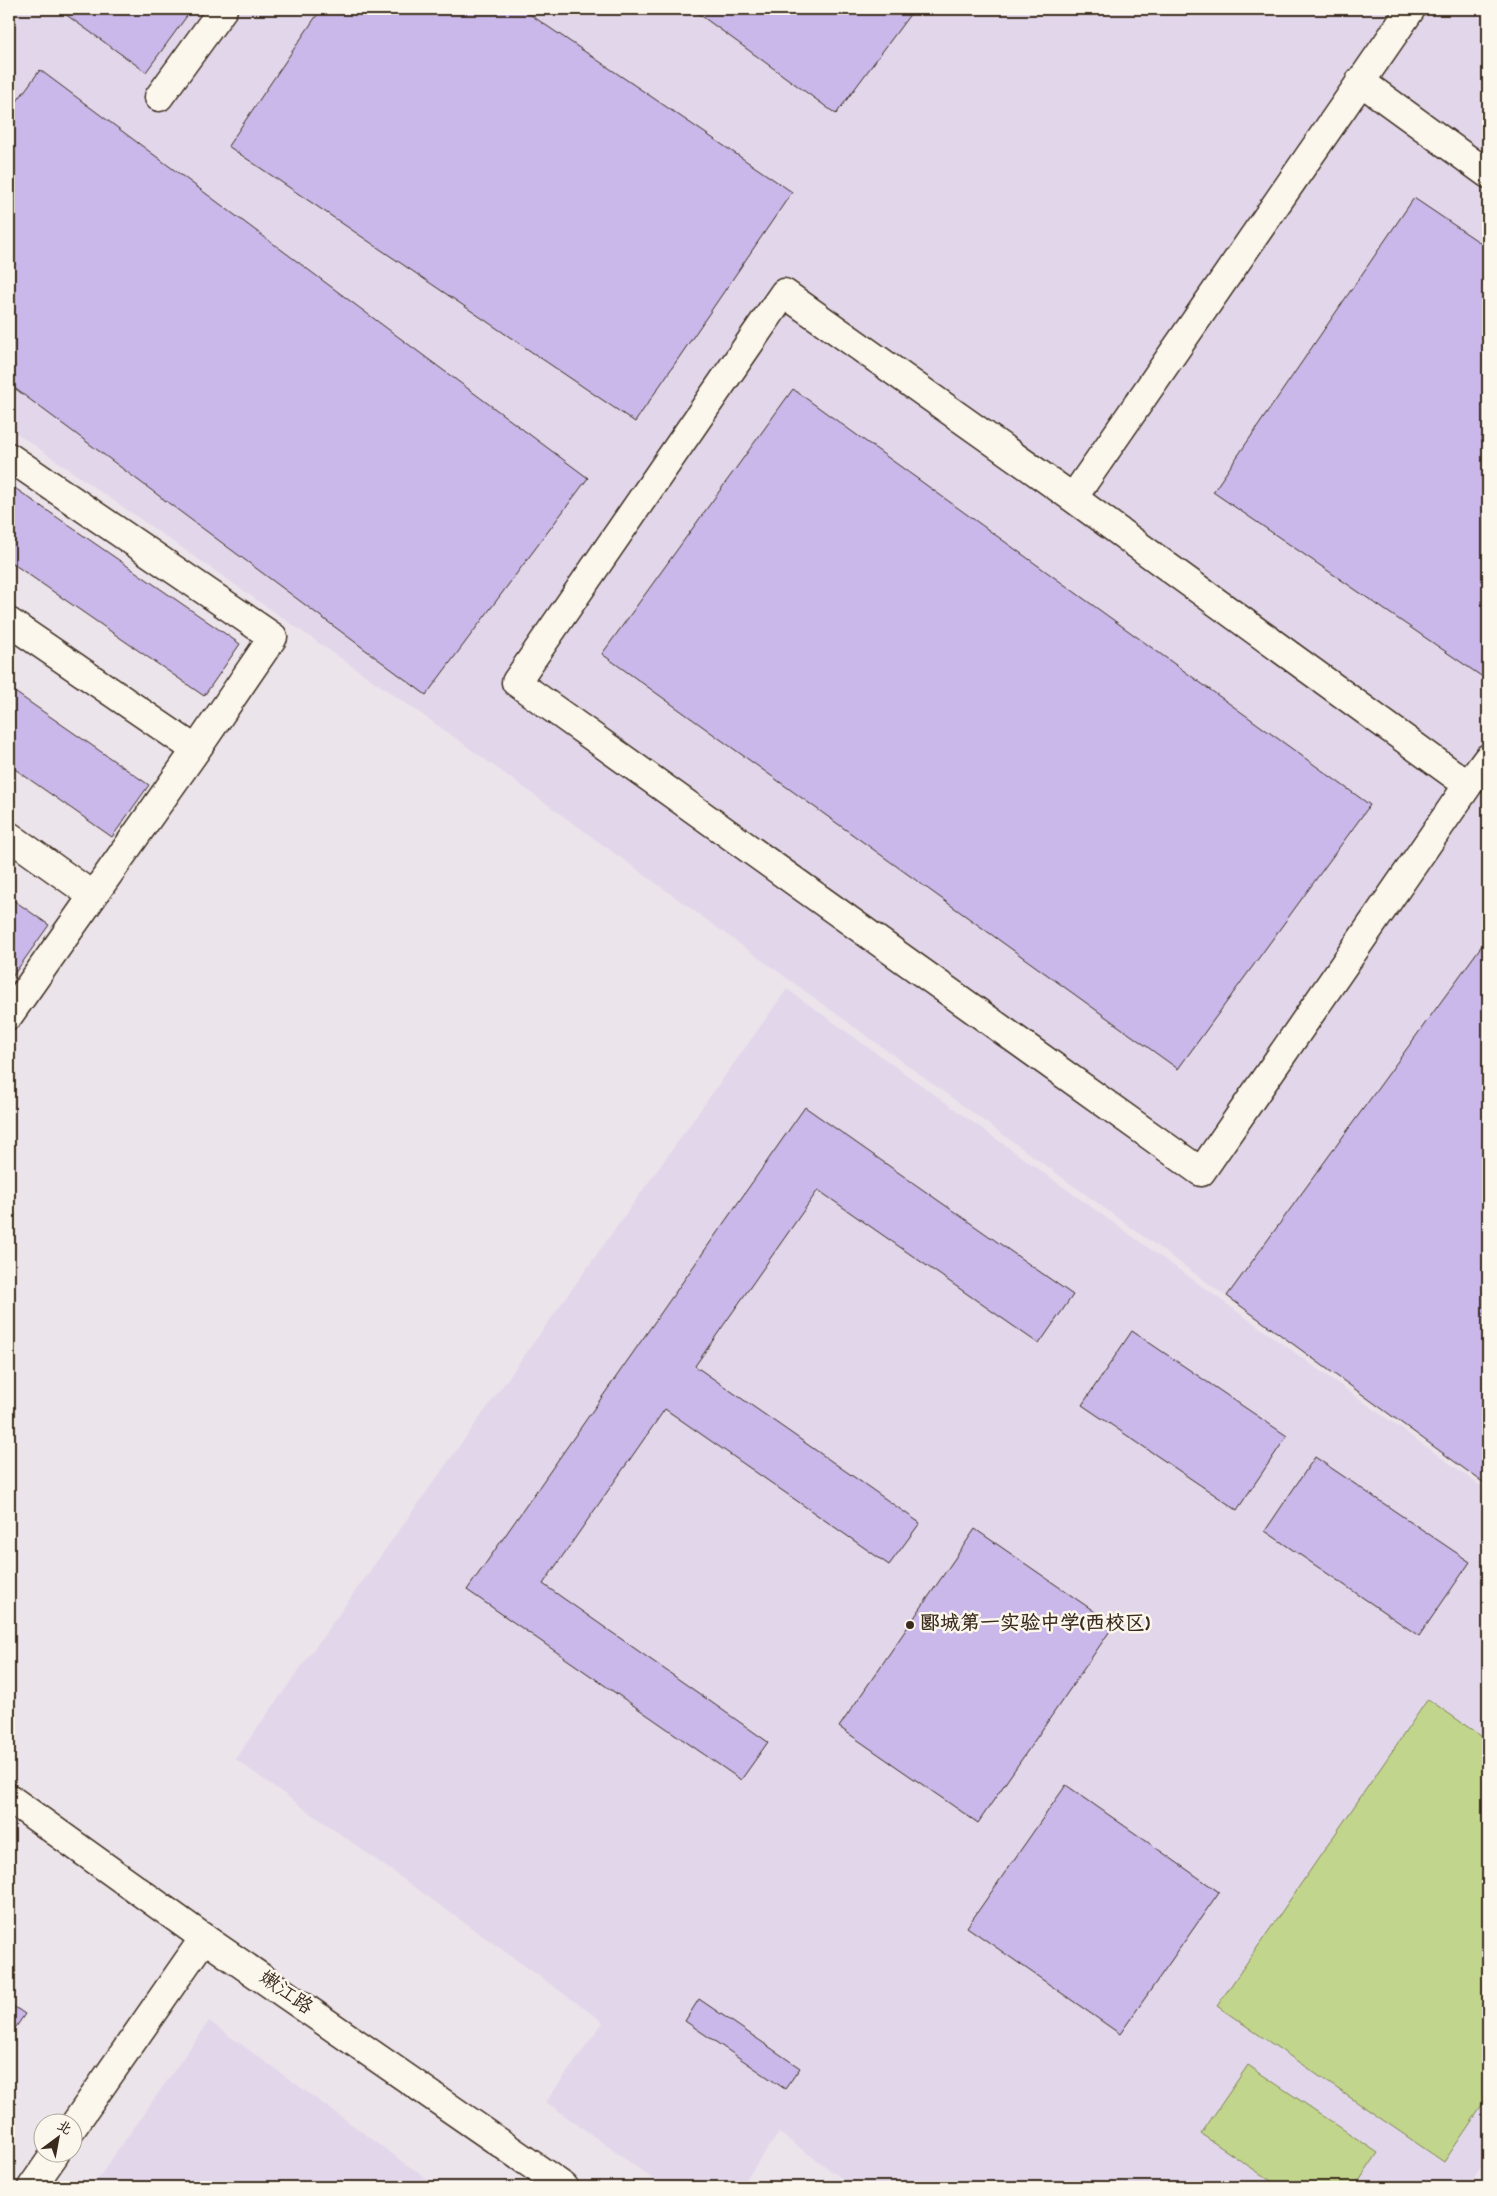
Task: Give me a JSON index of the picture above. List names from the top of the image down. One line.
{"streets":{"street":["嫩江路"]},"places":["郾城第一实验中学(西校区)"],"north":"top right"}
